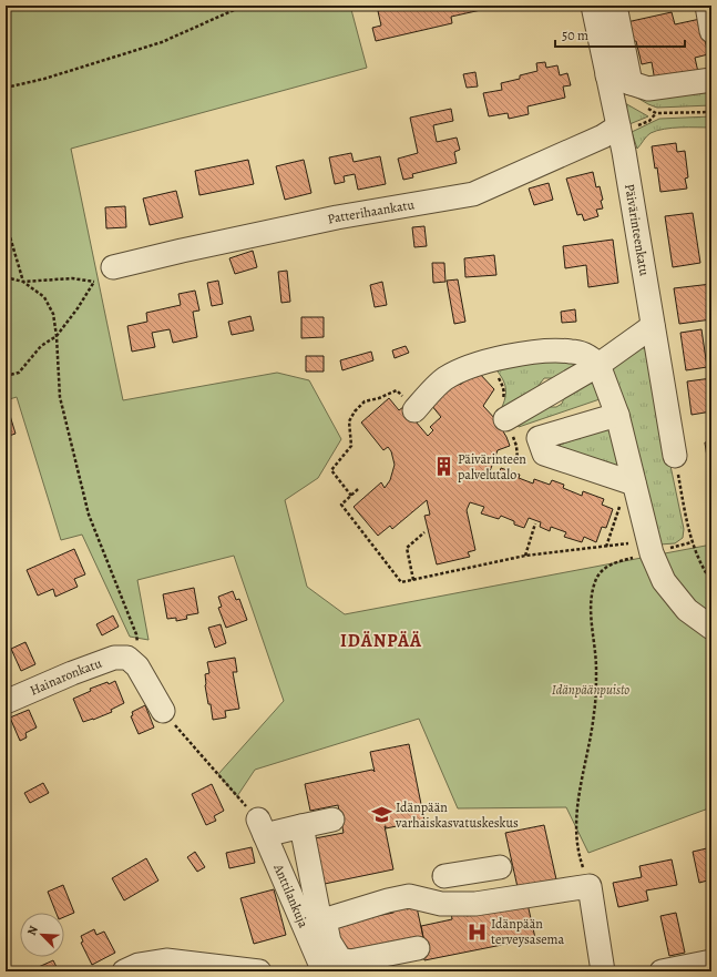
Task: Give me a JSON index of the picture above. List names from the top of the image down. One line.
{"streets":{"street":["Patterihaankatu","Päivärinteenkatu","Hainaronkatu","Anttilankuja"]},"crossings":[["Patterihaankatu","Päivärinteenkatu"]],"districts":["IDÄNPÄÄ"],"parks":["Idänpäänpuisto"],"places":{"building":["Päivärinteen palvelutalo"],"school or university":["Idänpään varhaiskasvatuskeskus"],"hospital":["Idänpään terveysasema"]},"scale_bar":"50 m","north":"top left"}
